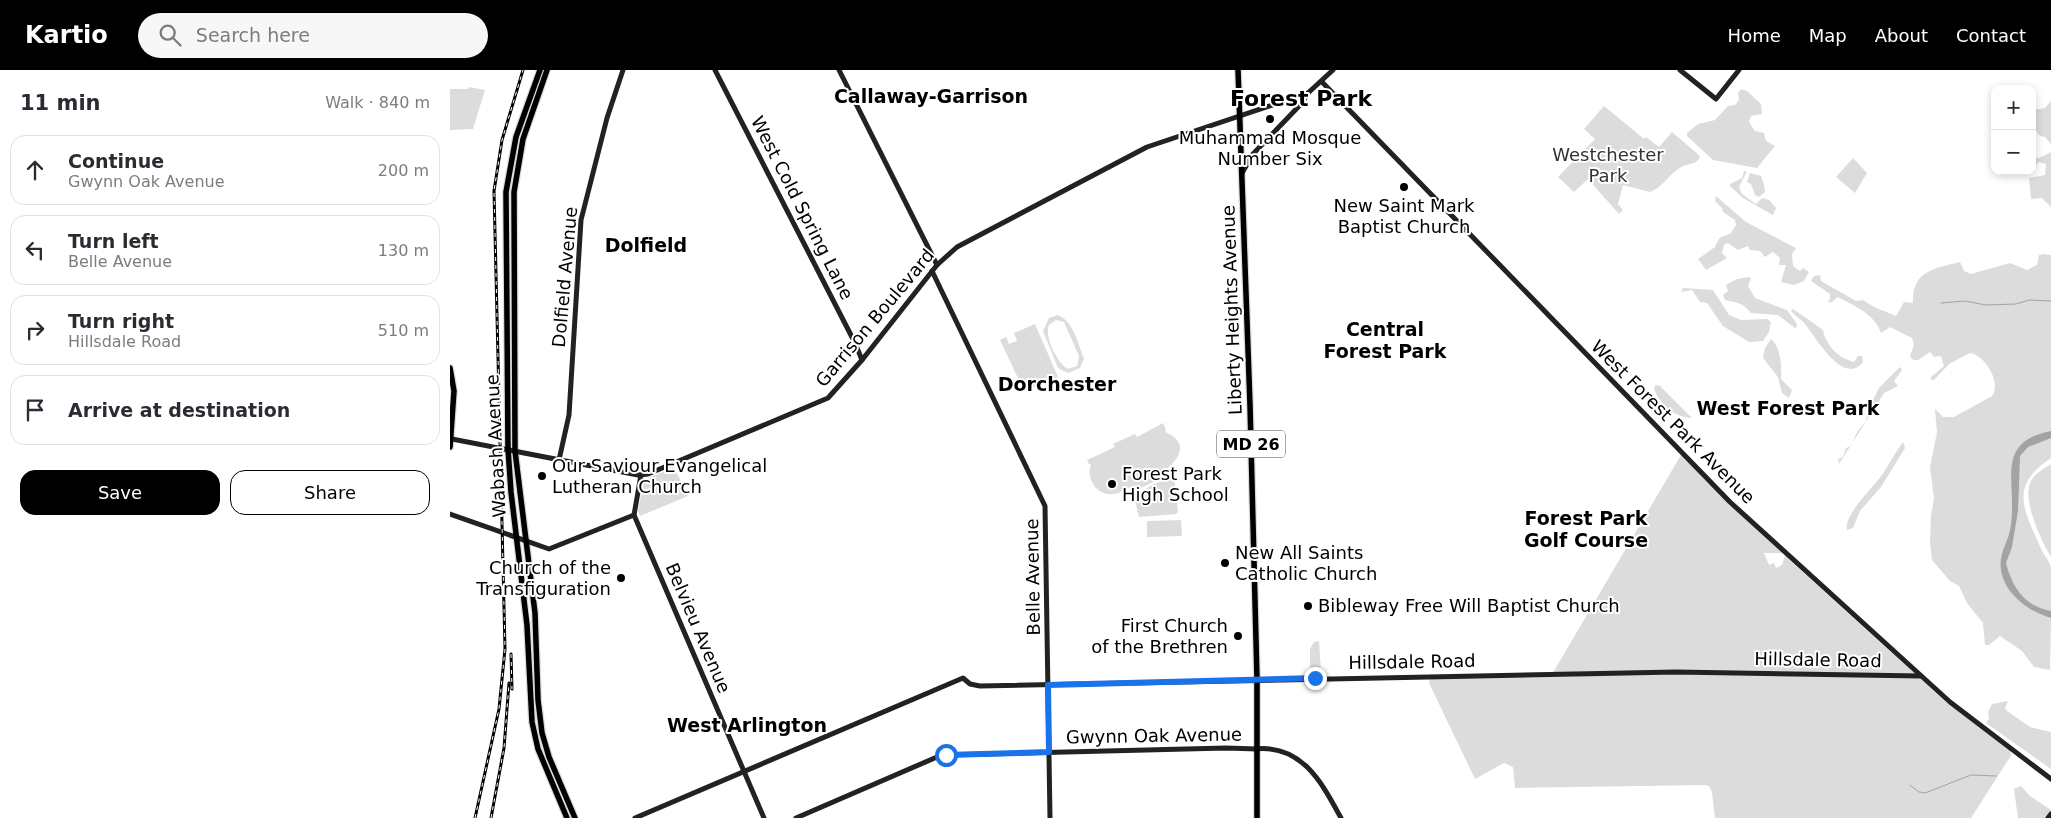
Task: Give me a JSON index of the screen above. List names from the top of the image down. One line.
{"streets":{"main road":["West Cold Spring Lane","Dolfield Avenue","Liberty Heights Avenue","Garrison Boulevard","West Forest Park Avenue","MD 26","Wabash Avenue","Belle Avenue","Belvieu Avenue","Hillsdale Road","Gwynn Oak Avenue"]},"crossings":[["West Cold Spring Lane","Garrison Boulevard"],["Liberty Heights Avenue","Garrison Boulevard"],["Liberty Heights Avenue","Hillsdale Road"],["Liberty Heights Avenue","Gwynn Oak Avenue"],["Garrison Boulevard","West Forest Park Avenue"],["Garrison Boulevard","Belle Avenue"],["West Forest Park Avenue","Hillsdale Road"],["Belle Avenue","Hillsdale Road"],["Belle Avenue","Gwynn Oak Avenue"],["Belvieu Avenue","Hillsdale Road"]],"districts":["Callaway-Garrison","Forest Park","Dolfield","Central Forest Park","Dorchester","West Forest Park","Forest Park Golf Course","West Arlington"],"parks":["Westchester Park"],"places":["Muhammad Mosque Number Six","New Saint Mark Baptist Church","Our Saviour Evangelical Lutheran Church","Forest Park High School","New All Saints Catholic Church","Church of the Transfiguration","Bibleway Free Will Baptist Church","First Church of the Brethren"],"page":{"header":"Kartio","search":"Search here","nav":["Home","Map","About","Contact"],"heading":["11 min","Walk · 840 m"],"map_buttons":["+","−"],"list":[["Continue","Gwynn Oak Avenue","200 m"],["Turn left","Belle Avenue","130 m"],["Turn right","Hillsdale Road","510 m"],"Arrive at destination"],"buttons":["Save","Share"]}}
